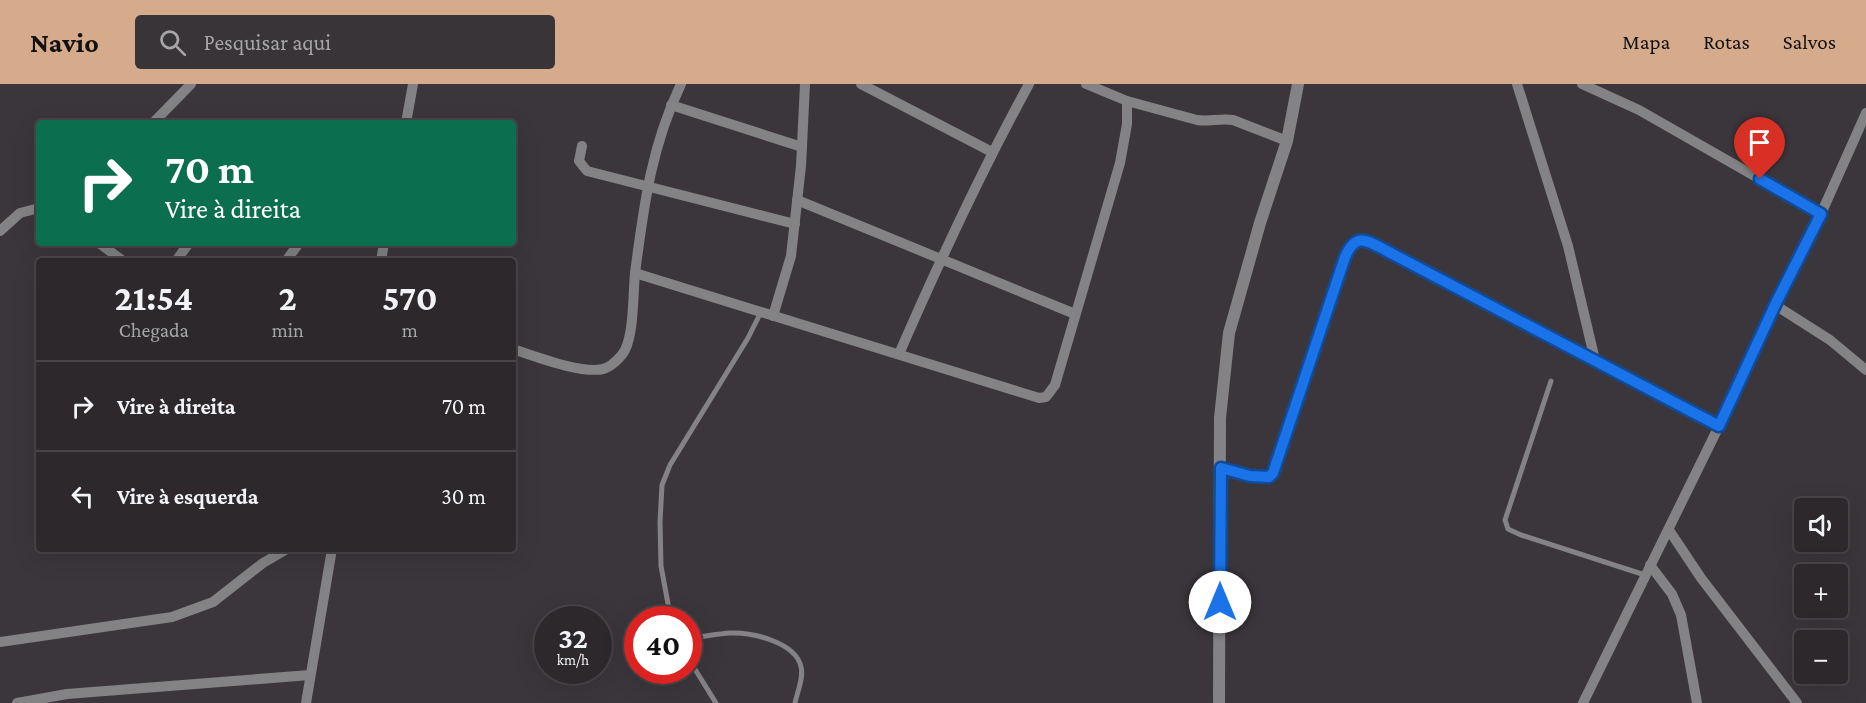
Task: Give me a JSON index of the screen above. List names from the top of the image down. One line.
{"page":{"header":"Navio","search":"Pesquisar aqui","nav":["Mapa","Rotas","Salvos"],"turn":["70 m","Vire à direita"],"eta":["21:54","Chegada","2","min","570","m"],"list":[{"name":"Vire à direita","value":"70 m"},{"name":"Vire à esquerda","value":"30 m"}],"map_buttons":["+","−"],"speed":"32 km/h","limit":"40"}}
